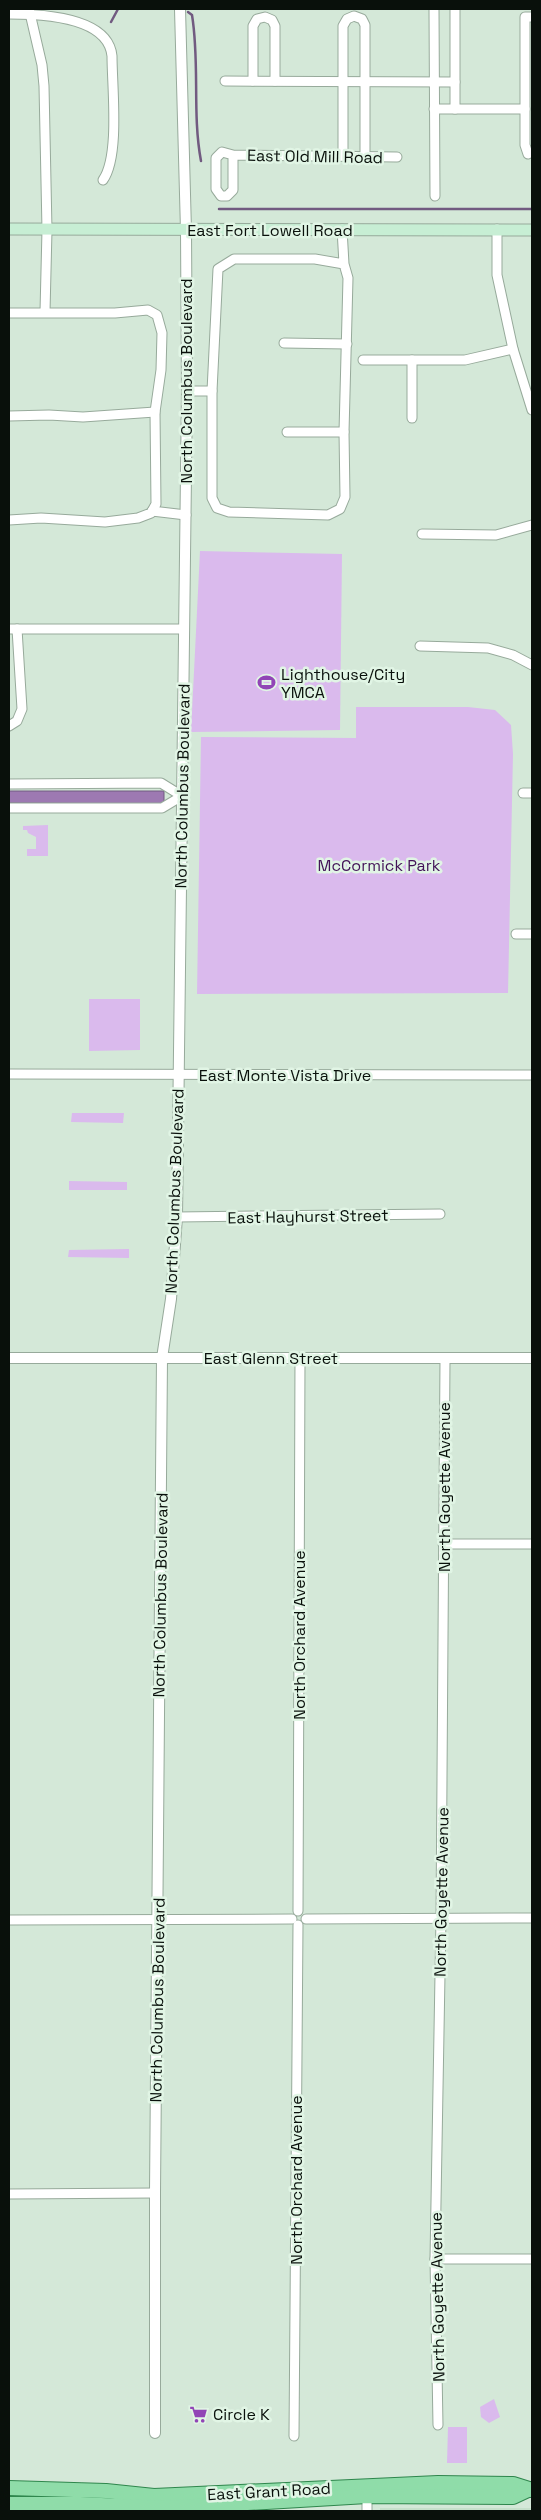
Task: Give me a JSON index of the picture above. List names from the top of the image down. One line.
{"streets":{"main road":["East Fort Lowell Road","East Grant Road"],"street":["East Old Mill Road","North Columbus Boulevard","East Monte Vista Drive","East Hayhurst Street","East Glenn Street","North Goyette Avenue","North Orchard Avenue"]},"crossings":[["East Fort Lowell Road","North Columbus Boulevard"],["North Columbus Boulevard","East Monte Vista Drive"],["North Columbus Boulevard","East Hayhurst Street"],["North Columbus Boulevard","East Glenn Street"],["East Glenn Street","North Goyette Avenue"],["East Glenn Street","North Orchard Avenue"]],"parks":["McCormick Park"],"places":{"sports":["Lighthouse/City YMCA"],"supermarket":["Circle K"]}}
